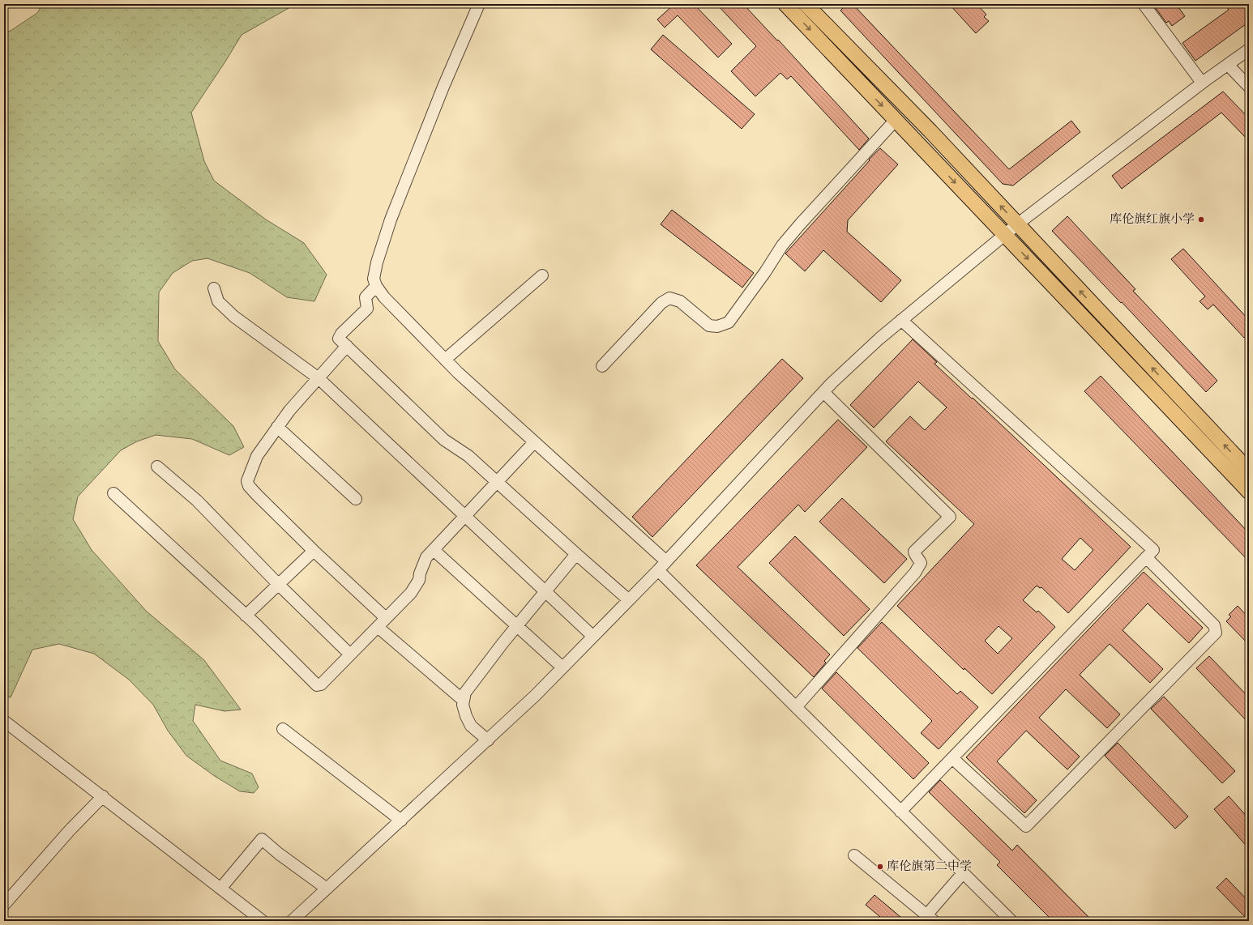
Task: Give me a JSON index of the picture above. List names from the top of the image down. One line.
{"places":["库伦旗红旗小学","库伦旗第二中学"]}
